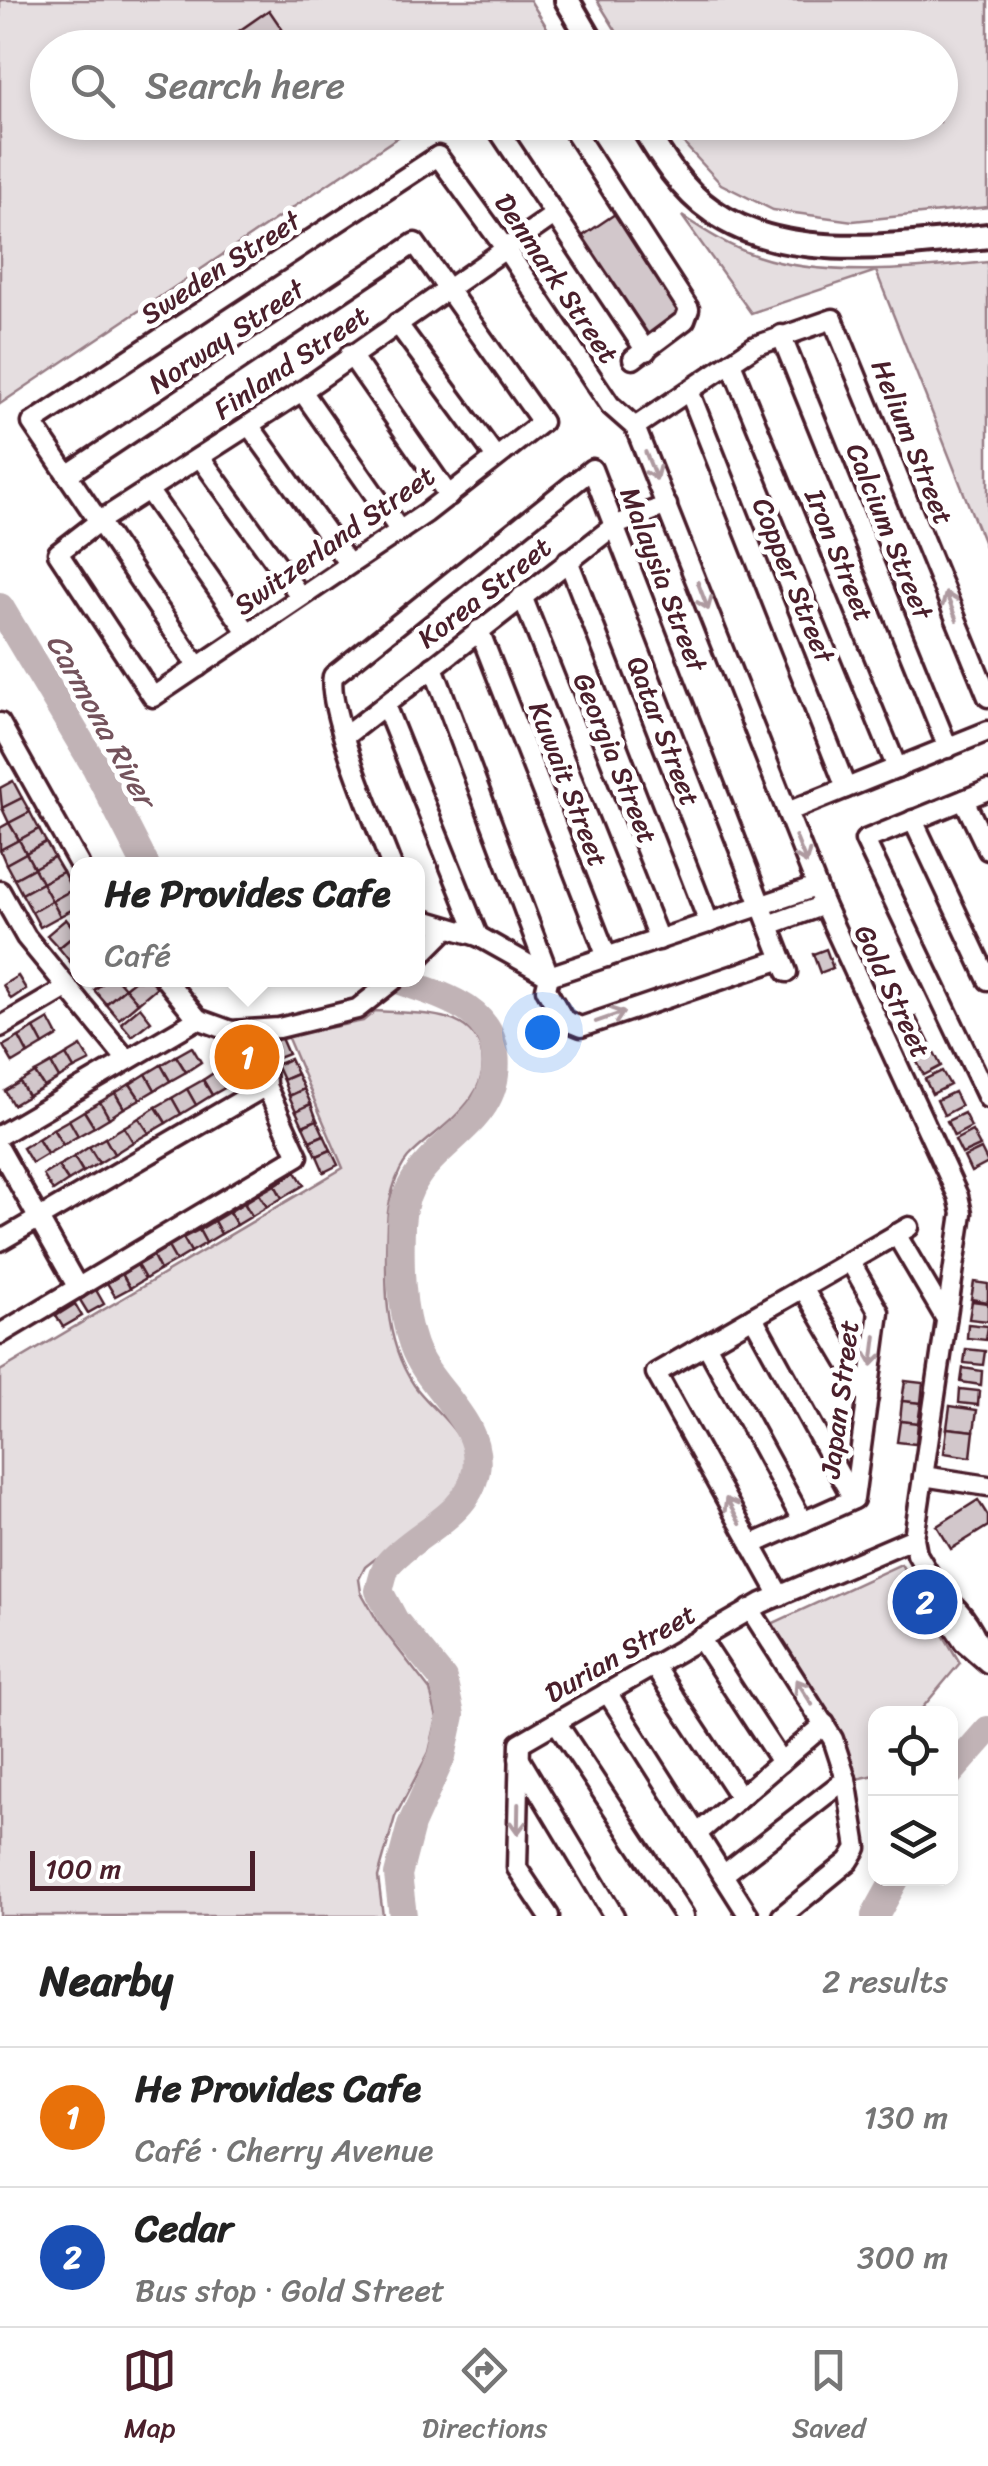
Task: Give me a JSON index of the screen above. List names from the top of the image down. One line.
{"streets":{"street":["Sweden Street","Denmark Street","Norway Street","Finland Street","Helium Street","Calcium Street","Switzerland Street","Iron Street","Malaysia Street","Copper Street","Korea Street","Qatar Street","Georgia Street","Kuwait Street","Gold Street","Japan Street","Durian Street"]},"crossings":[["Sweden Street","Denmark Street"],["Sweden Street","Norway Street"],["Denmark Street","Finland Street"],["Denmark Street","Gold Street"],["Norway Street","Finland Street"],["Norway Street","Switzerland Street"],["Finland Street","Switzerland Street"],["Helium Street","Calcium Street"],["Malaysia Street","Korea Street"],["Korea Street","Qatar Street"],["Korea Street","Georgia Street"],["Korea Street","Kuwait Street"],["Korea Street","Gold Street"],["Gold Street","Durian Street"]],"one_way":["Helium Street","Gold Street"],"water":["Carmona River"],"scale_bar":"100 m","page":{"search":"Search here","popup":["He Provides Cafe","Café"],"pins":["1","2"],"scale":"100 m","heading":["Nearby","2 results"],"list":[{"mark":"1","name":"He Provides Cafe","note":"Café · Cherry Avenue","value":"130 m"},{"mark":"2","name":"Cedar","note":"Bus stop · Gold Street","value":"300 m"}],"nav":["Map","Directions","Saved"]}}
